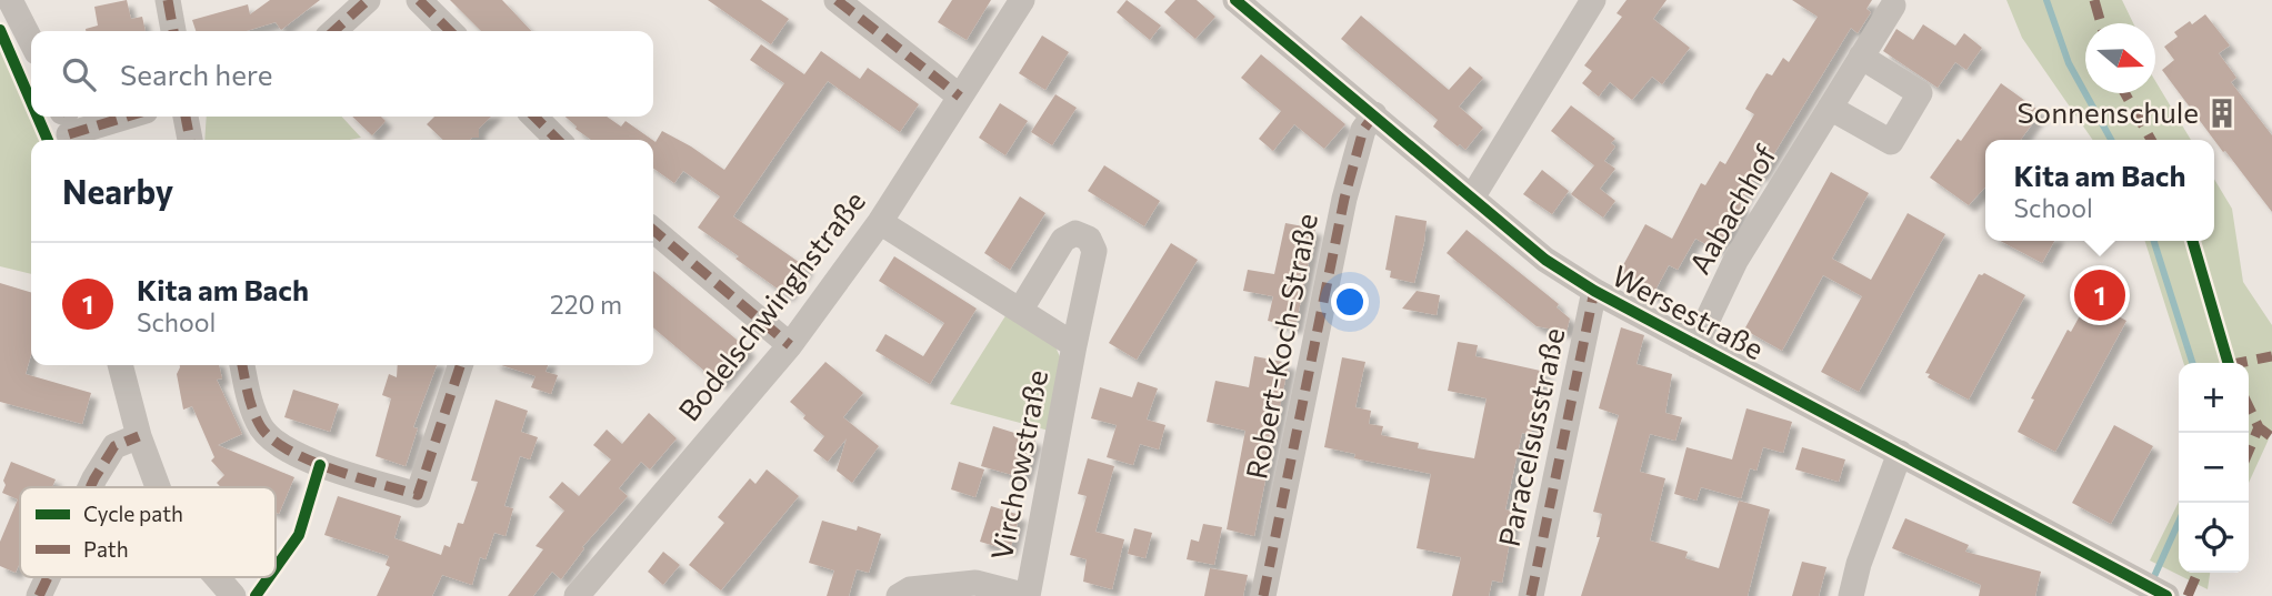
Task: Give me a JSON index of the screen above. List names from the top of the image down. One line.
{"streets":{"street":["Aabachhof","Bodelschwinghstraße","Wersestraße","Robert-Koch-Straße","Paracelsusstraße","Virchowstraße"]},"crossings":[["Aabachhof","Wersestraße"],["Bodelschwinghstraße","Virchowstraße"],["Wersestraße","Robert-Koch-Straße"],["Wersestraße","Paracelsusstraße"]],"places":{"building":["Sonnenschule"]},"legend":["Cycle path","Path"],"north":"right","page":{"search":"Search here","popup":["Kita am Bach","School"],"heading":"Nearby","list":[{"mark":"1","name":"Kita am Bach","note":"School","value":"220 m"}],"pins":"1","map_buttons":["+","−"]}}
